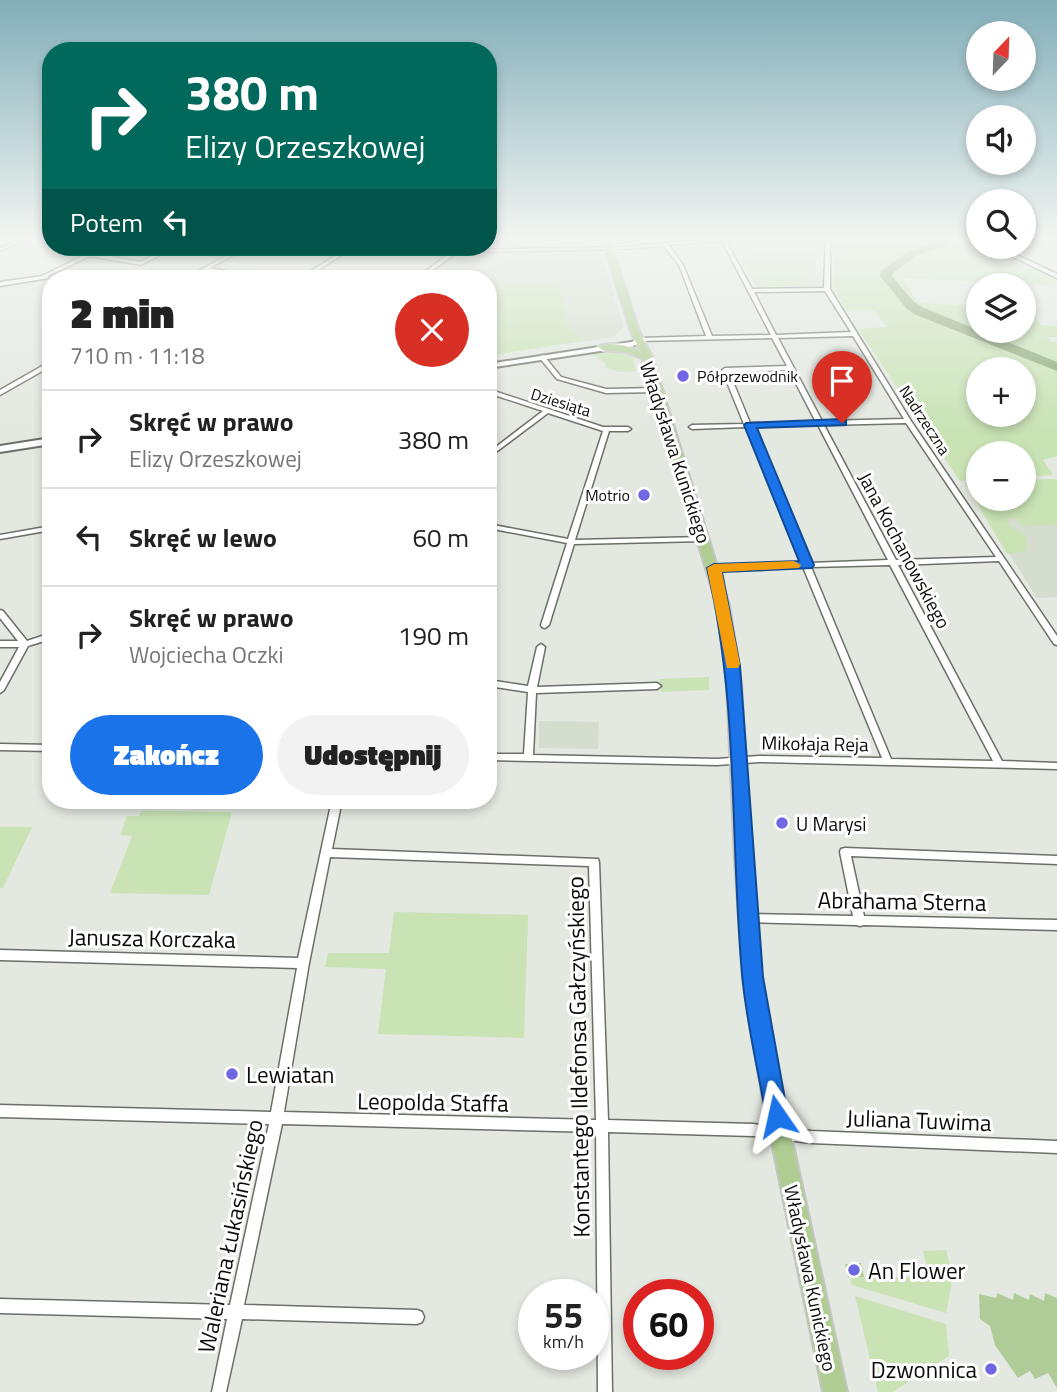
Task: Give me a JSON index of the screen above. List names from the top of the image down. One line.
{"streets":{"main road":["Władysława Kunickiego"],"street":["Dziesiąta","Nadrzeczna","Jana Kochanowskiego","Mikołaja Reja","Abrahama Sterna","Janusza Korczaka","Konstantego Ildefonsa Gałczyńskiego","Leopolda Staffa","Juliana Tuwima","Waleriana Łukasińskiego"]},"crossings":[["Władysława Kunickiego","Mikołaja Reja"],["Władysława Kunickiego","Abrahama Sterna"],["Władysława Kunickiego","Leopolda Staffa"],["Władysława Kunickiego","Juliana Tuwima"],["Jana Kochanowskiego","Mikołaja Reja"],["Janusza Korczaka","Waleriana Łukasińskiego"],["Konstantego Ildefonsa Gałczyńskiego","Leopolda Staffa"],["Konstantego Ildefonsa Gałczyńskiego","Waleriana Łukasińskiego"],["Leopolda Staffa","Juliana Tuwima"],["Leopolda Staffa","Waleriana Łukasińskiego"]],"places":["Półprzewodnik","Motrio","U Marysi","Lewiatan","An Flower","Dzwonnica"],"north":"top right","page":{"map_buttons":["+","−"],"turn":["380 m","Elizy Orzeszkowej"],"then":"Potem","heading":["2 min","710 m · 11:18"],"list":[{"name":"Skręć w prawo","note":"Elizy Orzeszkowej","value":"380 m"},{"name":"Skręć w lewo","value":"60 m"},{"name":"Skręć w prawo","note":"Wojciecha Oczki","value":"190 m"}],"buttons":["Zakończ","Udostępnij"],"speed":"55 km/h","limit":"60"}}
